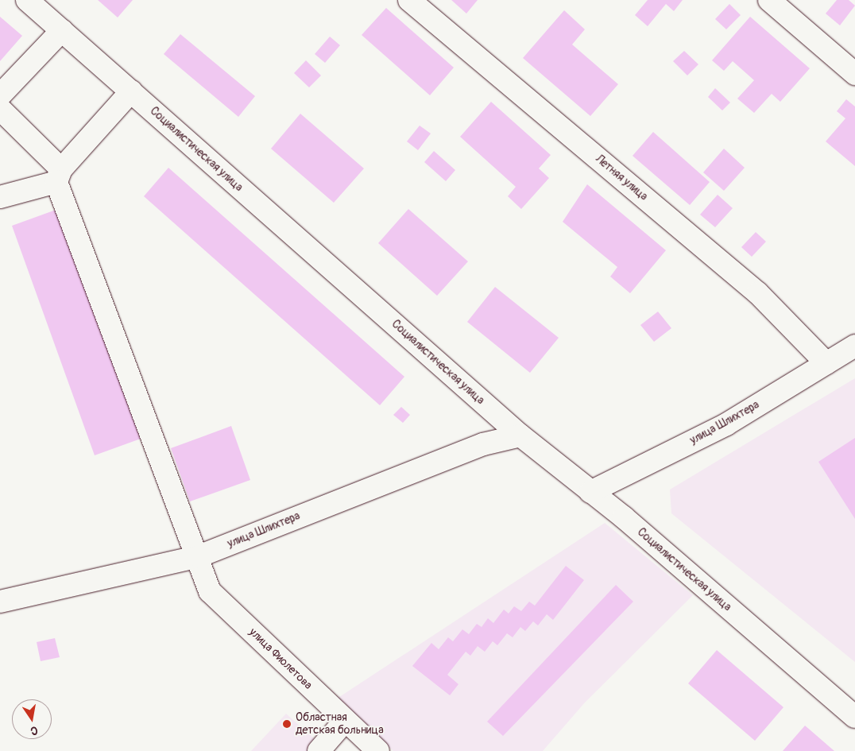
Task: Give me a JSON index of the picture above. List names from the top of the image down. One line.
{"streets":{"street":["Социалистическая улица","Летняя улица","улица Шлихтера","улица Фиолетова"]},"crossings":[["Социалистическая улица","улица Шлихтера"],["Летняя улица","улица Шлихтера"],["улица Шлихтера","улица Фиолетова"]],"places":["Областная детская больница"],"north":"bottom"}
